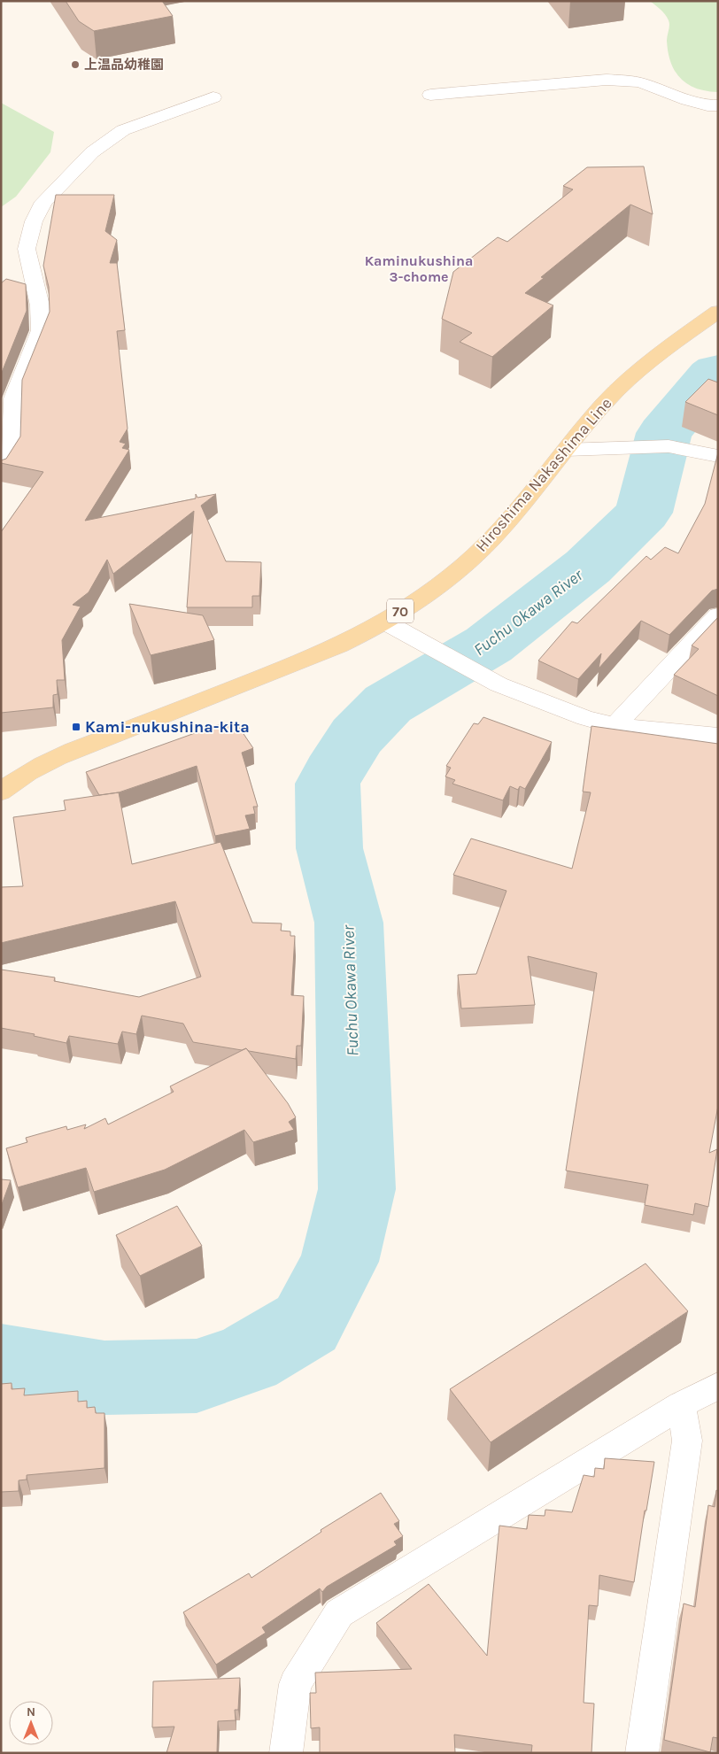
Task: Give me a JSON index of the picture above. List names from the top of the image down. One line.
{"streets":{"main road":["Hiroshima Nakashima Line","70"]},"districts":["Kaminukushina 3-chome"],"water":["Fuchu Okawa River"],"places":{"other":["上温品幼稚園"],"transit":["Kami-nukushina-kita"]},"north":"top"}
